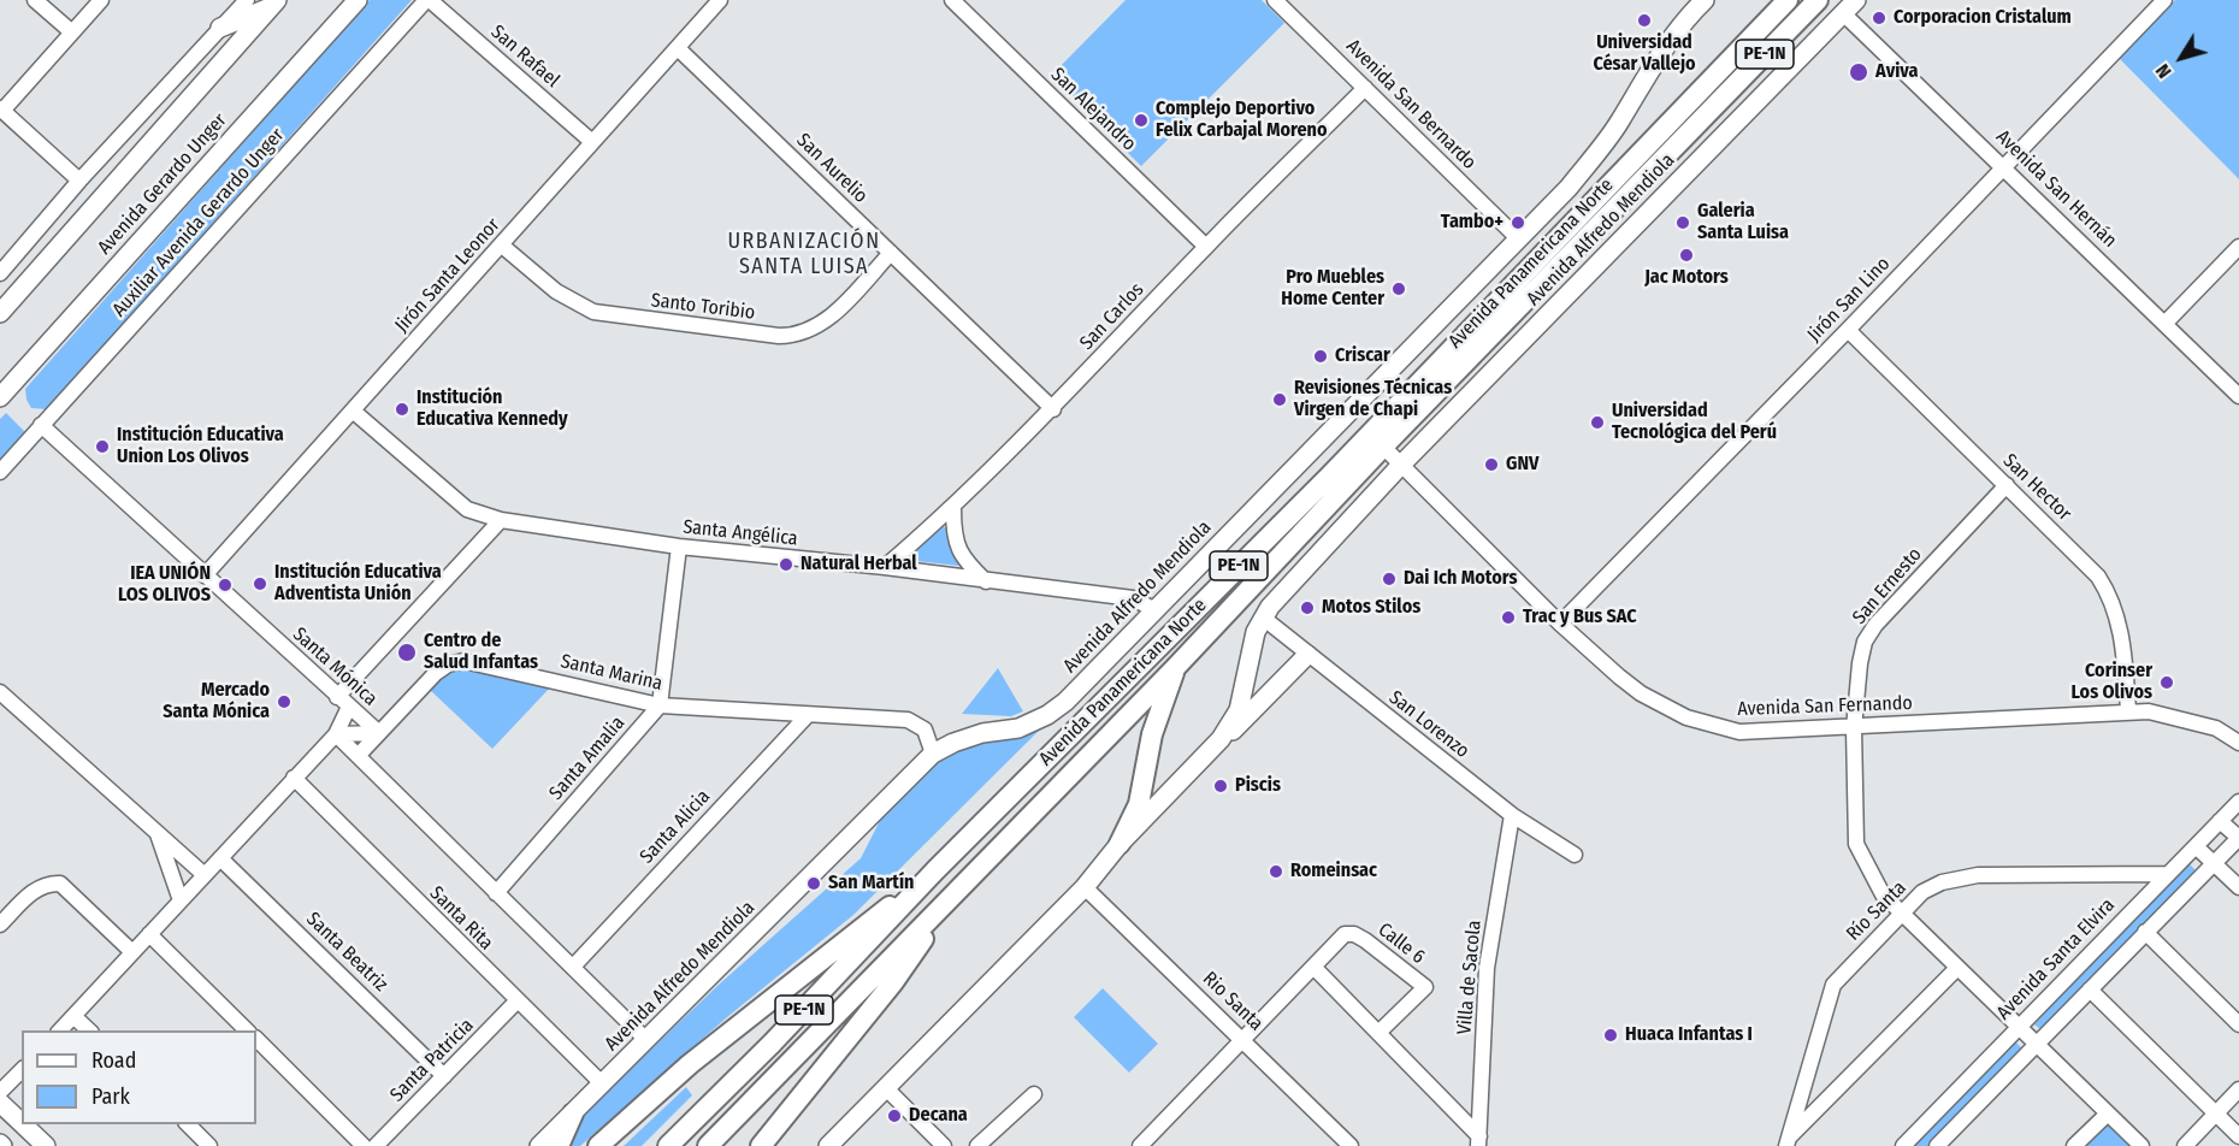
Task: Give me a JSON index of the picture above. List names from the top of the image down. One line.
{"streets":{"highway":["PE-1N","Avenida Panamericana Norte"],"main road":["Avenida Gerardo Unger","Avenida Alfredo Mendiola"],"street":["San Rafael","Avenida San Bernardo","San Alejandro","San Aurelio","Avenida San Hernán","Auxiliar Avenida Gerardo Unger","Jirón Santa Leonor","Jirón San Lino","Santo Toribio","San Carlos","San Hector","Santa Angélica","San Ernesto","Santa Mónica","Santa Marina","Avenida San Fernando","San Lorenzo","Santa Amalia","Santa Alicia","Río Santa","Santa Rita","Calle 6","Santa Beatriz","Avenida Santa Elvira","Villa de Sacola","Rio Santa","Santa Patricia"]},"crossings":[["San Rafael","Auxiliar Avenida Gerardo Unger"],["San Rafael","Jirón Santa Leonor"],["Avenida San Bernardo","Avenida Alfredo Mendiola"],["Avenida San Bernardo","San Carlos"],["San Alejandro","San Carlos"],["San Aurelio","Jirón Santa Leonor"],["San Aurelio","Santo Toribio"],["San Aurelio","San Carlos"],["Avenida San Hernán","Avenida Alfredo Mendiola"],["Avenida San Hernán","Jirón San Lino"],["Auxiliar Avenida Gerardo Unger","Santa Mónica"],["Avenida Alfredo Mendiola","Santa Angélica"],["Avenida Alfredo Mendiola","Santa Marina"],["Avenida Alfredo Mendiola","Avenida San Fernando"],["Avenida Alfredo Mendiola","San Lorenzo"],["Avenida Alfredo Mendiola","Santa Rita"],["Avenida Alfredo Mendiola","Rio Santa"],["Avenida Panamericana Norte","Avenida San Fernando"],["Jirón Santa Leonor","Santo Toribio"],["Jirón Santa Leonor","Santa Angélica"],["Jirón Santa Leonor","Santa Mónica"],["Jirón San Lino","San Hector"],["Jirón San Lino","Avenida San Fernando"],["San Carlos","Santa Angélica"],["San Hector","San Ernesto"],["San Hector","Avenida San Fernando"],["San Ernesto","Avenida San Fernando"],["San Ernesto","Río Santa"],["Santa Mónica","Santa Marina"],["Santa Marina","Santa Amalia"],["Santa Marina","Santa Alicia"],["San Lorenzo","Villa de Sacola"],["Río Santa","Avenida Santa Elvira"],["Santa Rita","Santa Patricia"],["Calle 6","Rio Santa"],["Santa Beatriz","Santa Patricia"]],"districts":["URBANIZACIÓN SANTA LUISA"],"places":["Corporacion Cristalum","Universidad César Vallejo","Aviva","Complejo Deportivo Felix Carbajal Moreno","Tambo+","Galeria Santa Luisa","Jac Motors","Pro Muebles Home Center","Criscar","Revisiones Técnicas Virgen de Chapi","Institución Educativa Kennedy","Universidad Tecnológica del Perú","Institución Educativa Union Los Olivos","GNV","Natural Herbal","Dai Ich Motors","Institución Educativa Adventista Unión","IEA UNIÓN LOS OLIVOS","Motos Stilos","Trac y Bus SAC","Centro de Salud Infantas","Corinser Los Olivos","Mercado Santa Mónica","Piscis","Romeinsac","San Martín","Huaca Infantas I","Decana"],"legend":["Road","Park"],"north":"bottom left"}
